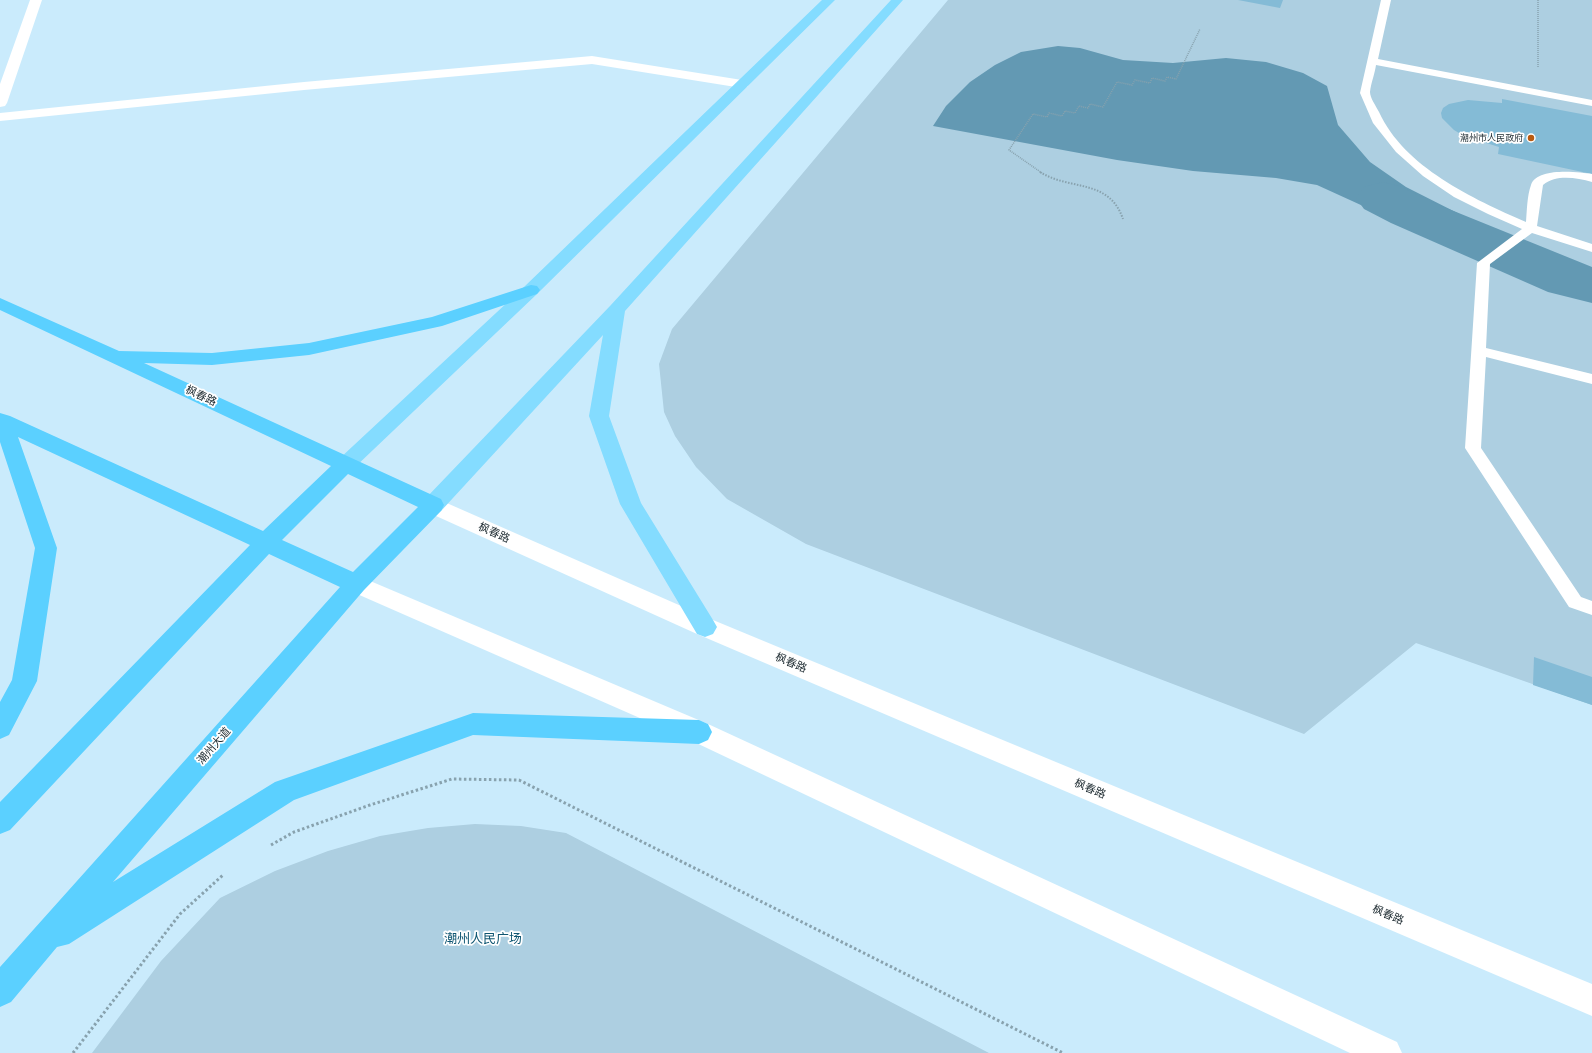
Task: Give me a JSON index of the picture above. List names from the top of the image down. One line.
{"streets":{"highway":["枫春路","潮州大道"]},"crossings":[["枫春路","潮州大道"]],"parks":["潮州人民广场"],"places":["潮州市人民政府"]}
